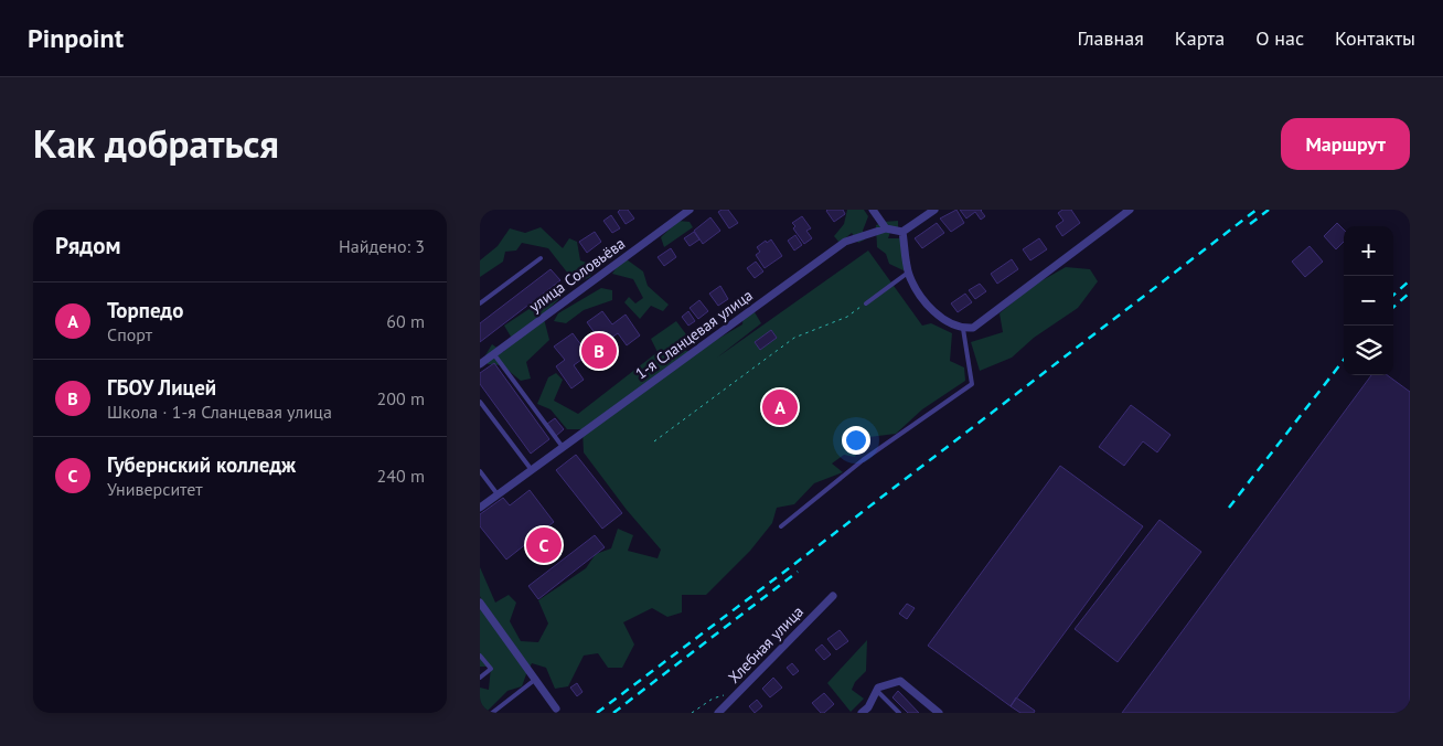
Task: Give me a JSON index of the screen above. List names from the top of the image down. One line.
{"streets":{"street":["улица Соловьёва","1-я Сланцевая улица","Хлебная улица"]},"page":{"header":"Pinpoint","nav":["Главная","Карта","О нас","Контакты"],"title":"Как добраться","buttons":"Маршрут","heading":["Рядом","Найдено: 3"],"map_buttons":["+","−"],"list":[{"mark":"A","name":"Торпедо","note":"Спорт","value":"60 m"},{"mark":"B","name":"ГБОУ Лицей","note":"Школа · 1-я Сланцевая улица","value":"200 m"},{"mark":"C","name":"Губернский колледж","note":"Университет","value":"240 m"}],"pins":["B","A","C"]}}
